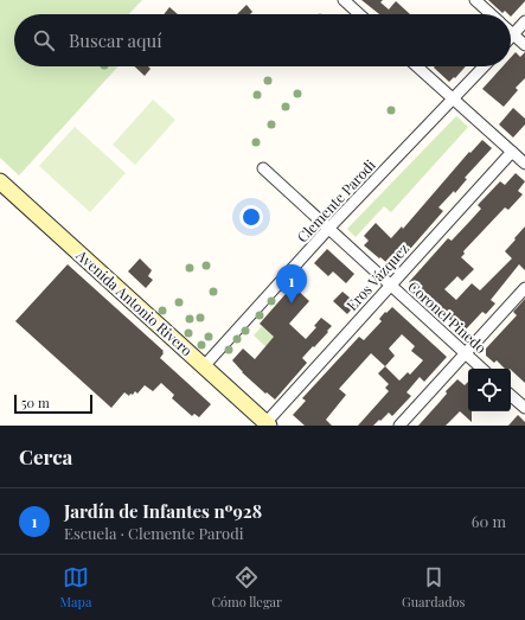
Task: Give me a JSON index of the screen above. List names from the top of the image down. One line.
{"streets":{"main road":["Avenida Antonio Rivero"],"street":["Clemente Parodi","Eros Vázquez","Coronel Pinedo"]},"crossings":[["Clemente Parodi","Avenida Antonio Rivero"],["Clemente Parodi","Coronel Pinedo"],["Eros Vázquez","Avenida Antonio Rivero"],["Eros Vázquez","Coronel Pinedo"]],"scale_bar":"50 m","page":{"search":"Buscar aquí","pins":"1","scale":"50 m","heading":"Cerca","list":[{"mark":"1","name":"Jardín de Infantes nº928","note":"Escuela · Clemente Parodi","value":"60 m"}],"nav":["Mapa","Cómo llegar","Guardados"]}}
